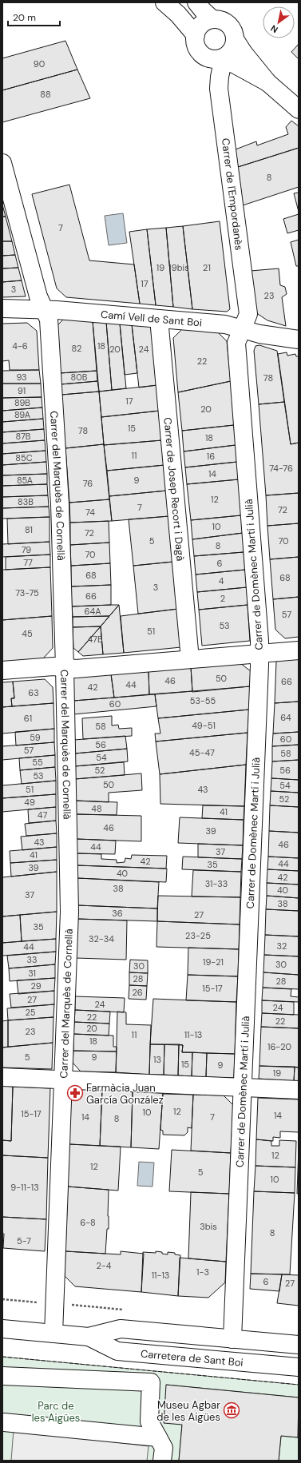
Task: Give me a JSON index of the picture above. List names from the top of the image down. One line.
{"streets":{"street":["Carrer de l'Empordanès","Camí Vell de Sant Boi","Carrer del Marquès de Cornellà","Carrer de Josep Recort i Dagà","Carrer de Domènec Martí i Julià","Carretera de Sant Boi"]},"crossings":[["Carrer de l'Empordanès","Camí Vell de Sant Boi"],["Carrer de l'Empordanès","Carrer de Domènec Martí i Julià"],["Camí Vell de Sant Boi","Carrer del Marquès de Cornellà"],["Camí Vell de Sant Boi","Carrer de Josep Recort i Dagà"],["Camí Vell de Sant Boi","Carrer de Domènec Martí i Julià"],["Carrer del Marquès de Cornellà","Carretera de Sant Boi"],["Carrer de Domènec Martí i Julià","Carretera de Sant Boi"]],"parks":["Parc de les Aigües"],"places":{"pharmacy":["Farmàcia Juan García González"],"museum":["Museu Agbar de les Aigües"]},"house_numbers":["90","88","8","7","19","19bis","21","17","3","23","4-6","18","82","20","24","22","93","80B","78","91","17","89B","20","89A","15","78","87B","18","11","16","85C","74-76","14","85A","9","76","12","83B","7","72","74","10","81","72","5","70","8","79","70","77","6","68","68","4","3","73-75","66","2","64A","57","53","51","45","47B","50","46","66","44","42","63","53-55","60","64","61","49-51","58","59","60","56","57","45-47","58","54","55","52","56","53","50","54","51","43","52","49","48","41","47","46","39","43","46","44","37","41","42","44","35","39","40","42","31-33","38","40","37","38","36","27","35","23-25","32-34","32","44","33","19-21","30","30","31","28","28","29","15-17","26","27","24","24","25","22","22","20","23","11","11-13","18","16-20","5","9","13","15","9","19","12","10","15-17","14","14","7","8","12","12","5","10","9-11-13","6-8","3bis","8","5-7","2-4","1-3","11-13","6","27"],"scale_bar":"20 m","north":"bottom left"}
